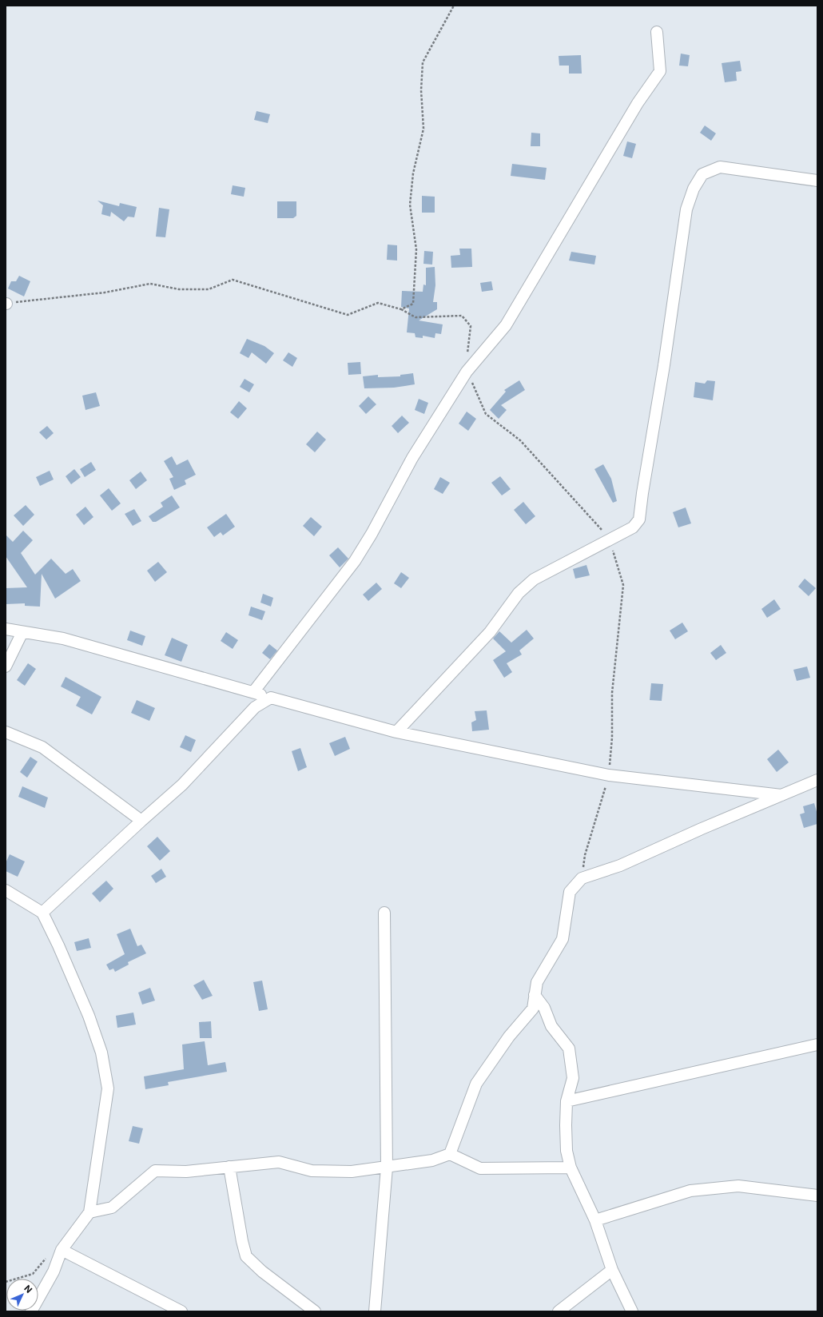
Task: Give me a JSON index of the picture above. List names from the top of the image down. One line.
{"north":"top right"}
